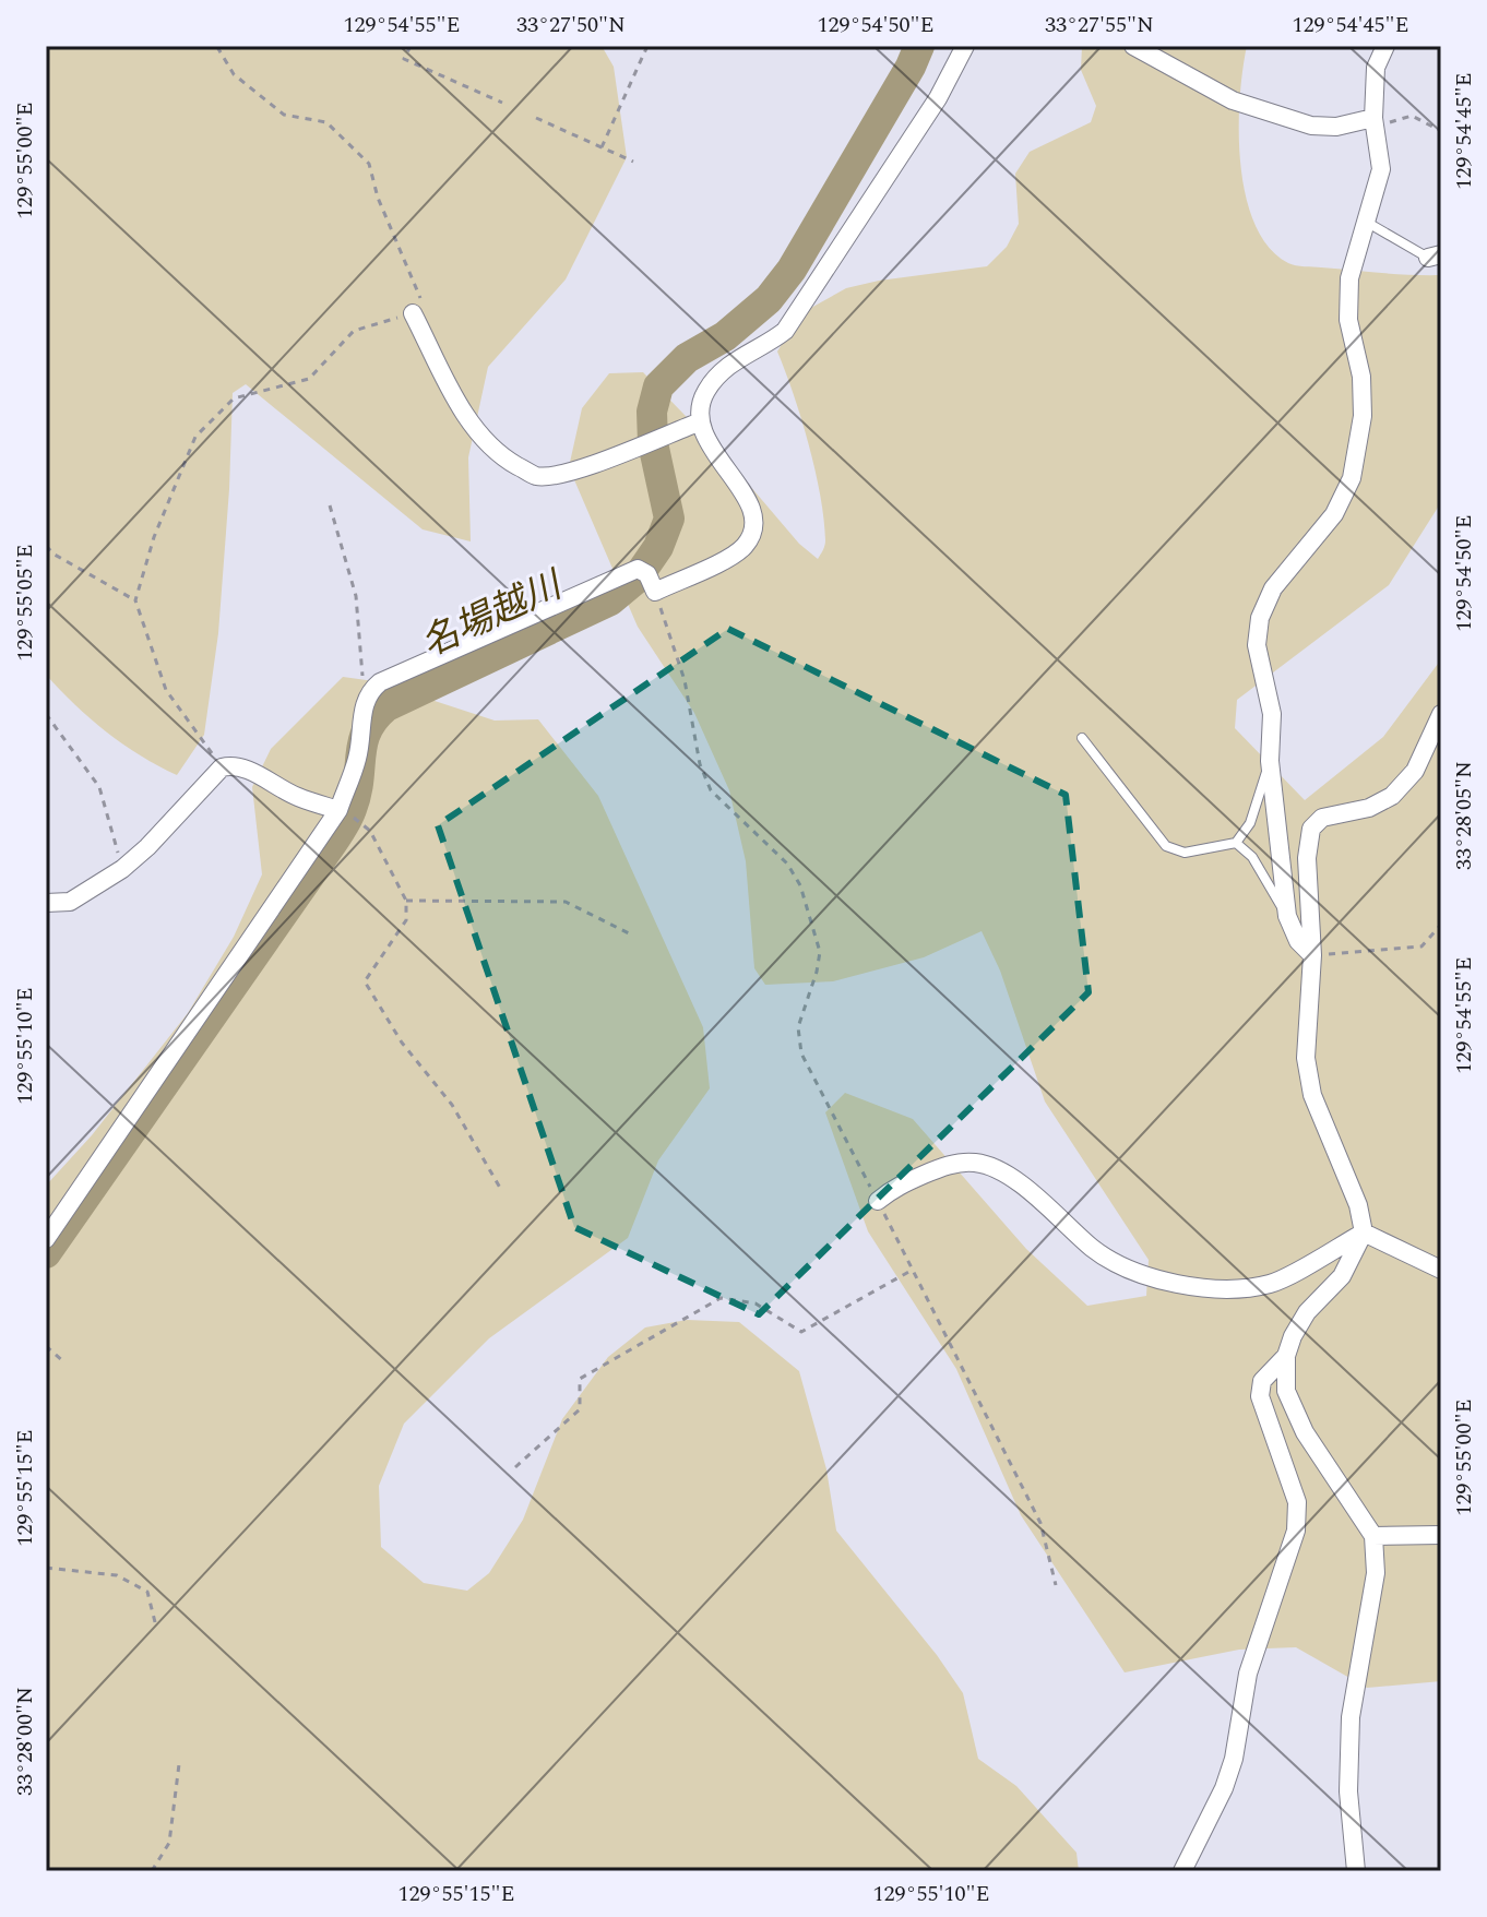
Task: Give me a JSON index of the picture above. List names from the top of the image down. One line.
{"water":["名場越川"],"coordinates":["129°54'55\"E","33°27'50\"N","129°54'50\"E","33°27'55\"N","129°54'45\"E","129°55'00\"E","129°55'05\"E","33°28'05\"N","129°55'10\"E","129°55'15\"E","33°28'00\"N"]}
